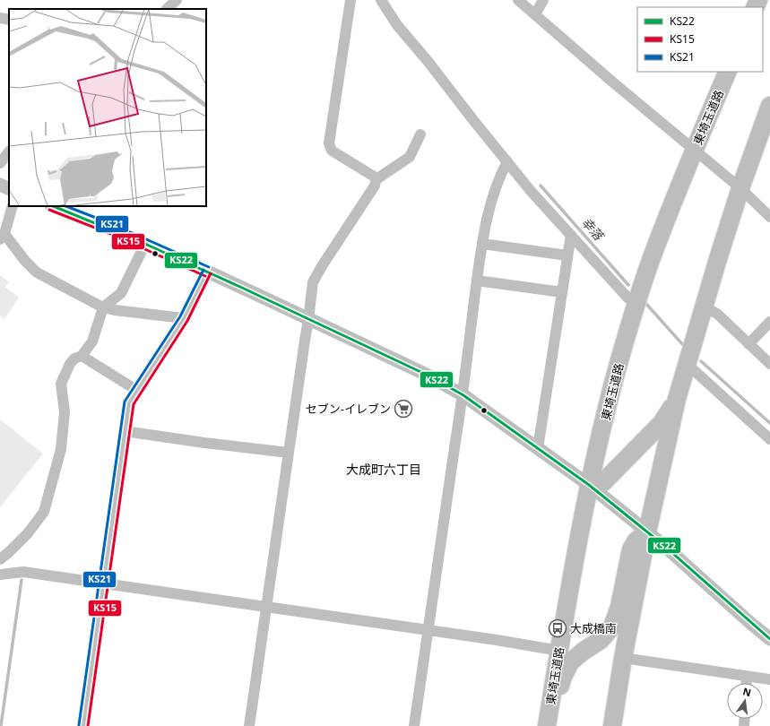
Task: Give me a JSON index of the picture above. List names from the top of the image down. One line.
{"streets":{"highway":["東埼玉道路"]},"districts":["大成町六丁目"],"water":["幸落"],"places":{"supermarket":["セブン-イレブン"],"bus stop":["大成橋南"]},"lines":["transit line KS22","transit line KS21","transit line KS15"],"legend":["KS22","KS15","KS21"],"north":"top"}
